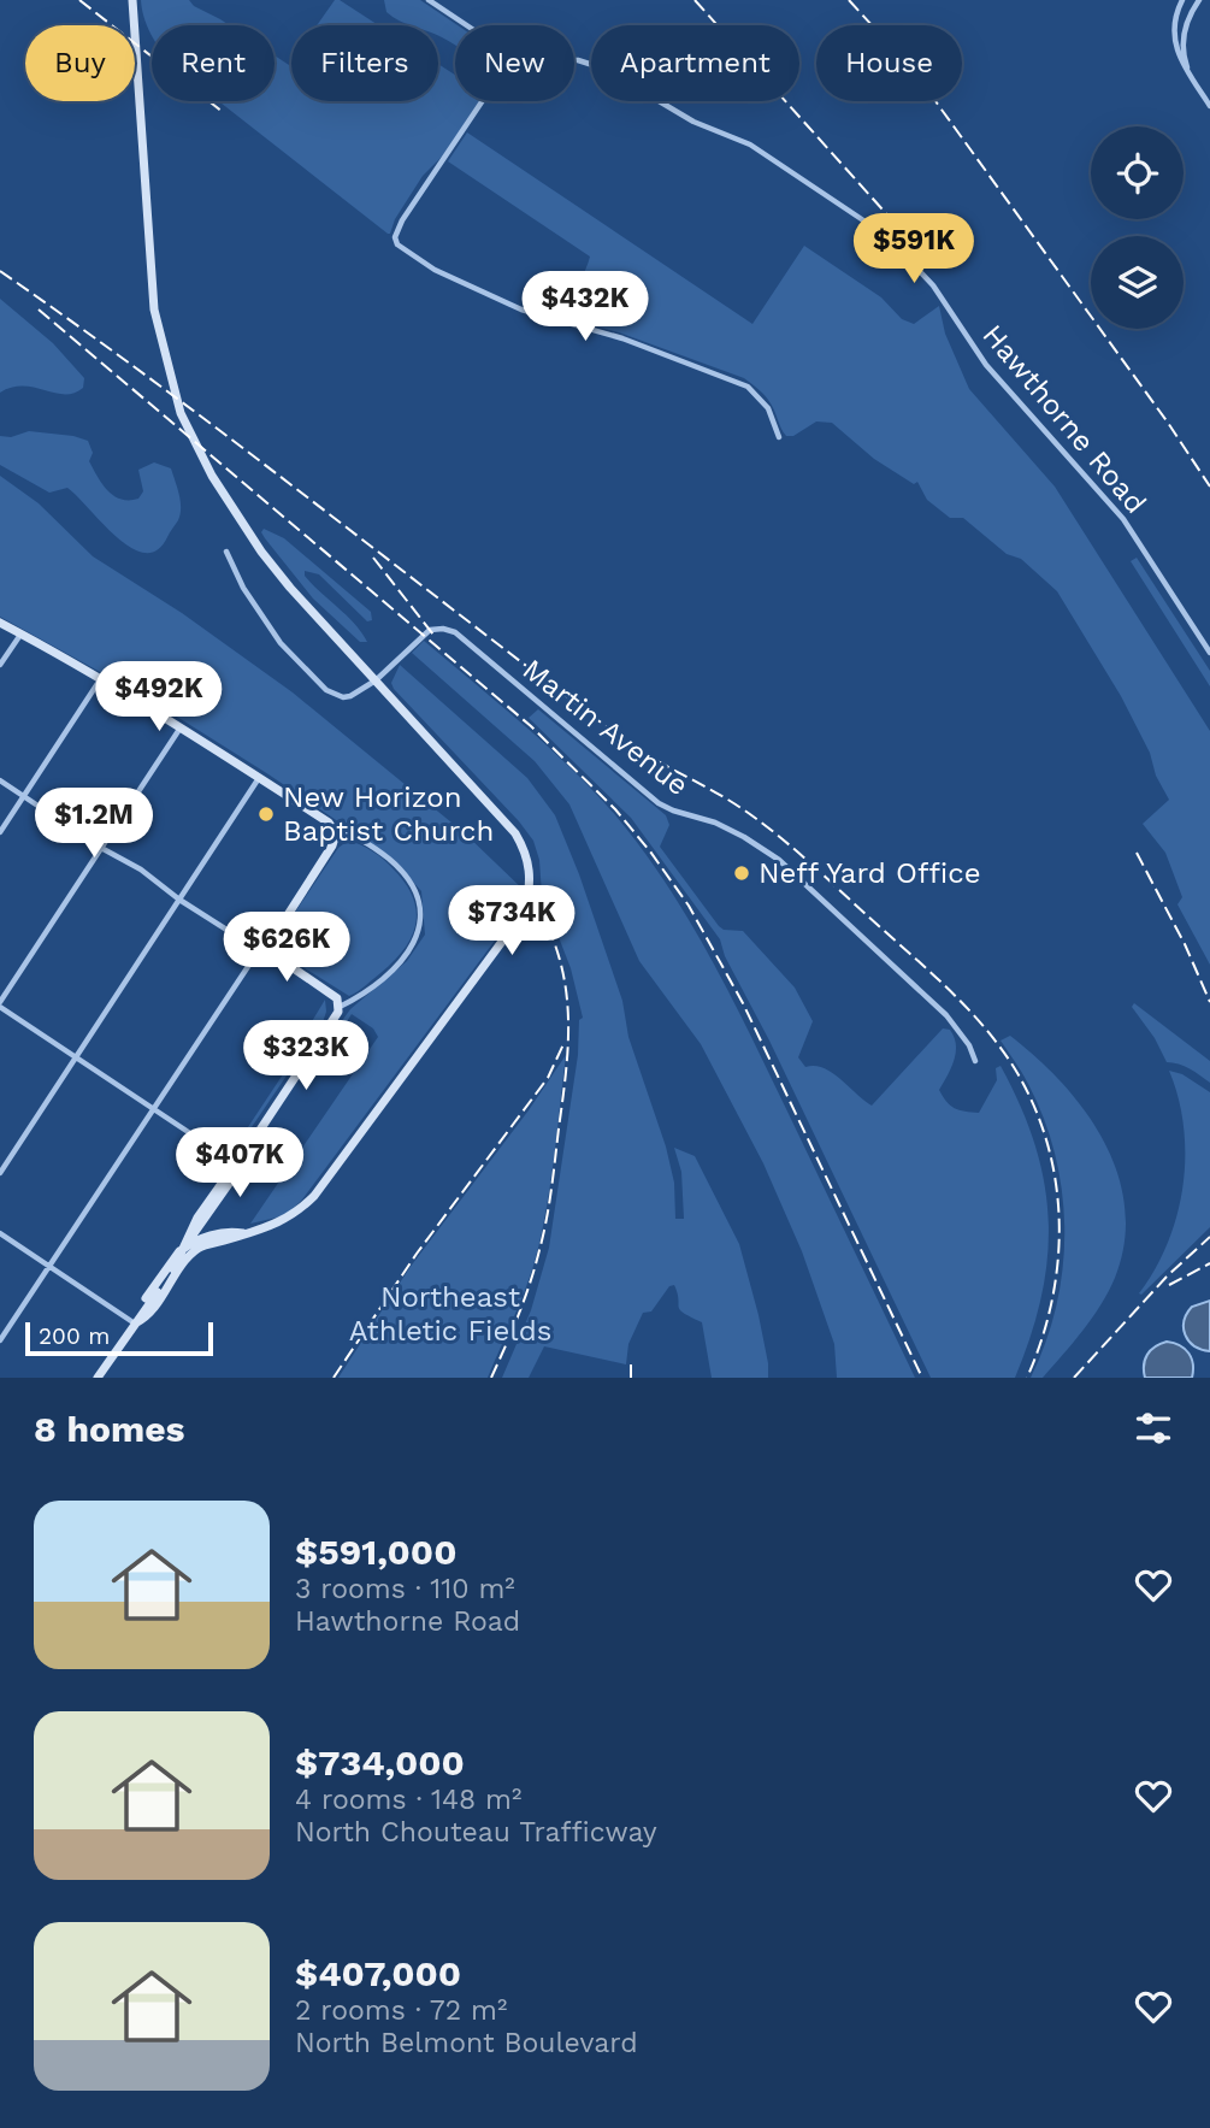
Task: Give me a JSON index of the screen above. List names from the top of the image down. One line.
{"streets":{"street":["Hawthorne Road","Martin Avenue"]},"parks":["Northeast Athletic Fields"],"places":["New Horizon Baptist Church","Neff Yard Office"],"scale_bar":"200 m","page":{"chip":["Buy","Rent","Filters","New","Apartment","House"],"price":["$591K","$432K","$492K","$1.2M","$734K","$626K","$323K","$407K"],"scale":"200 m","heading":"8 homes","list":[{"name":"$591,000","note":"3 rooms · 110 m² · Hawthorne Road"},{"name":"$734,000","note":"4 rooms · 148 m² · North Chouteau Trafficway"},{"name":"$407,000","note":"2 rooms · 72 m² · North Belmont Boulevard"}]}}
